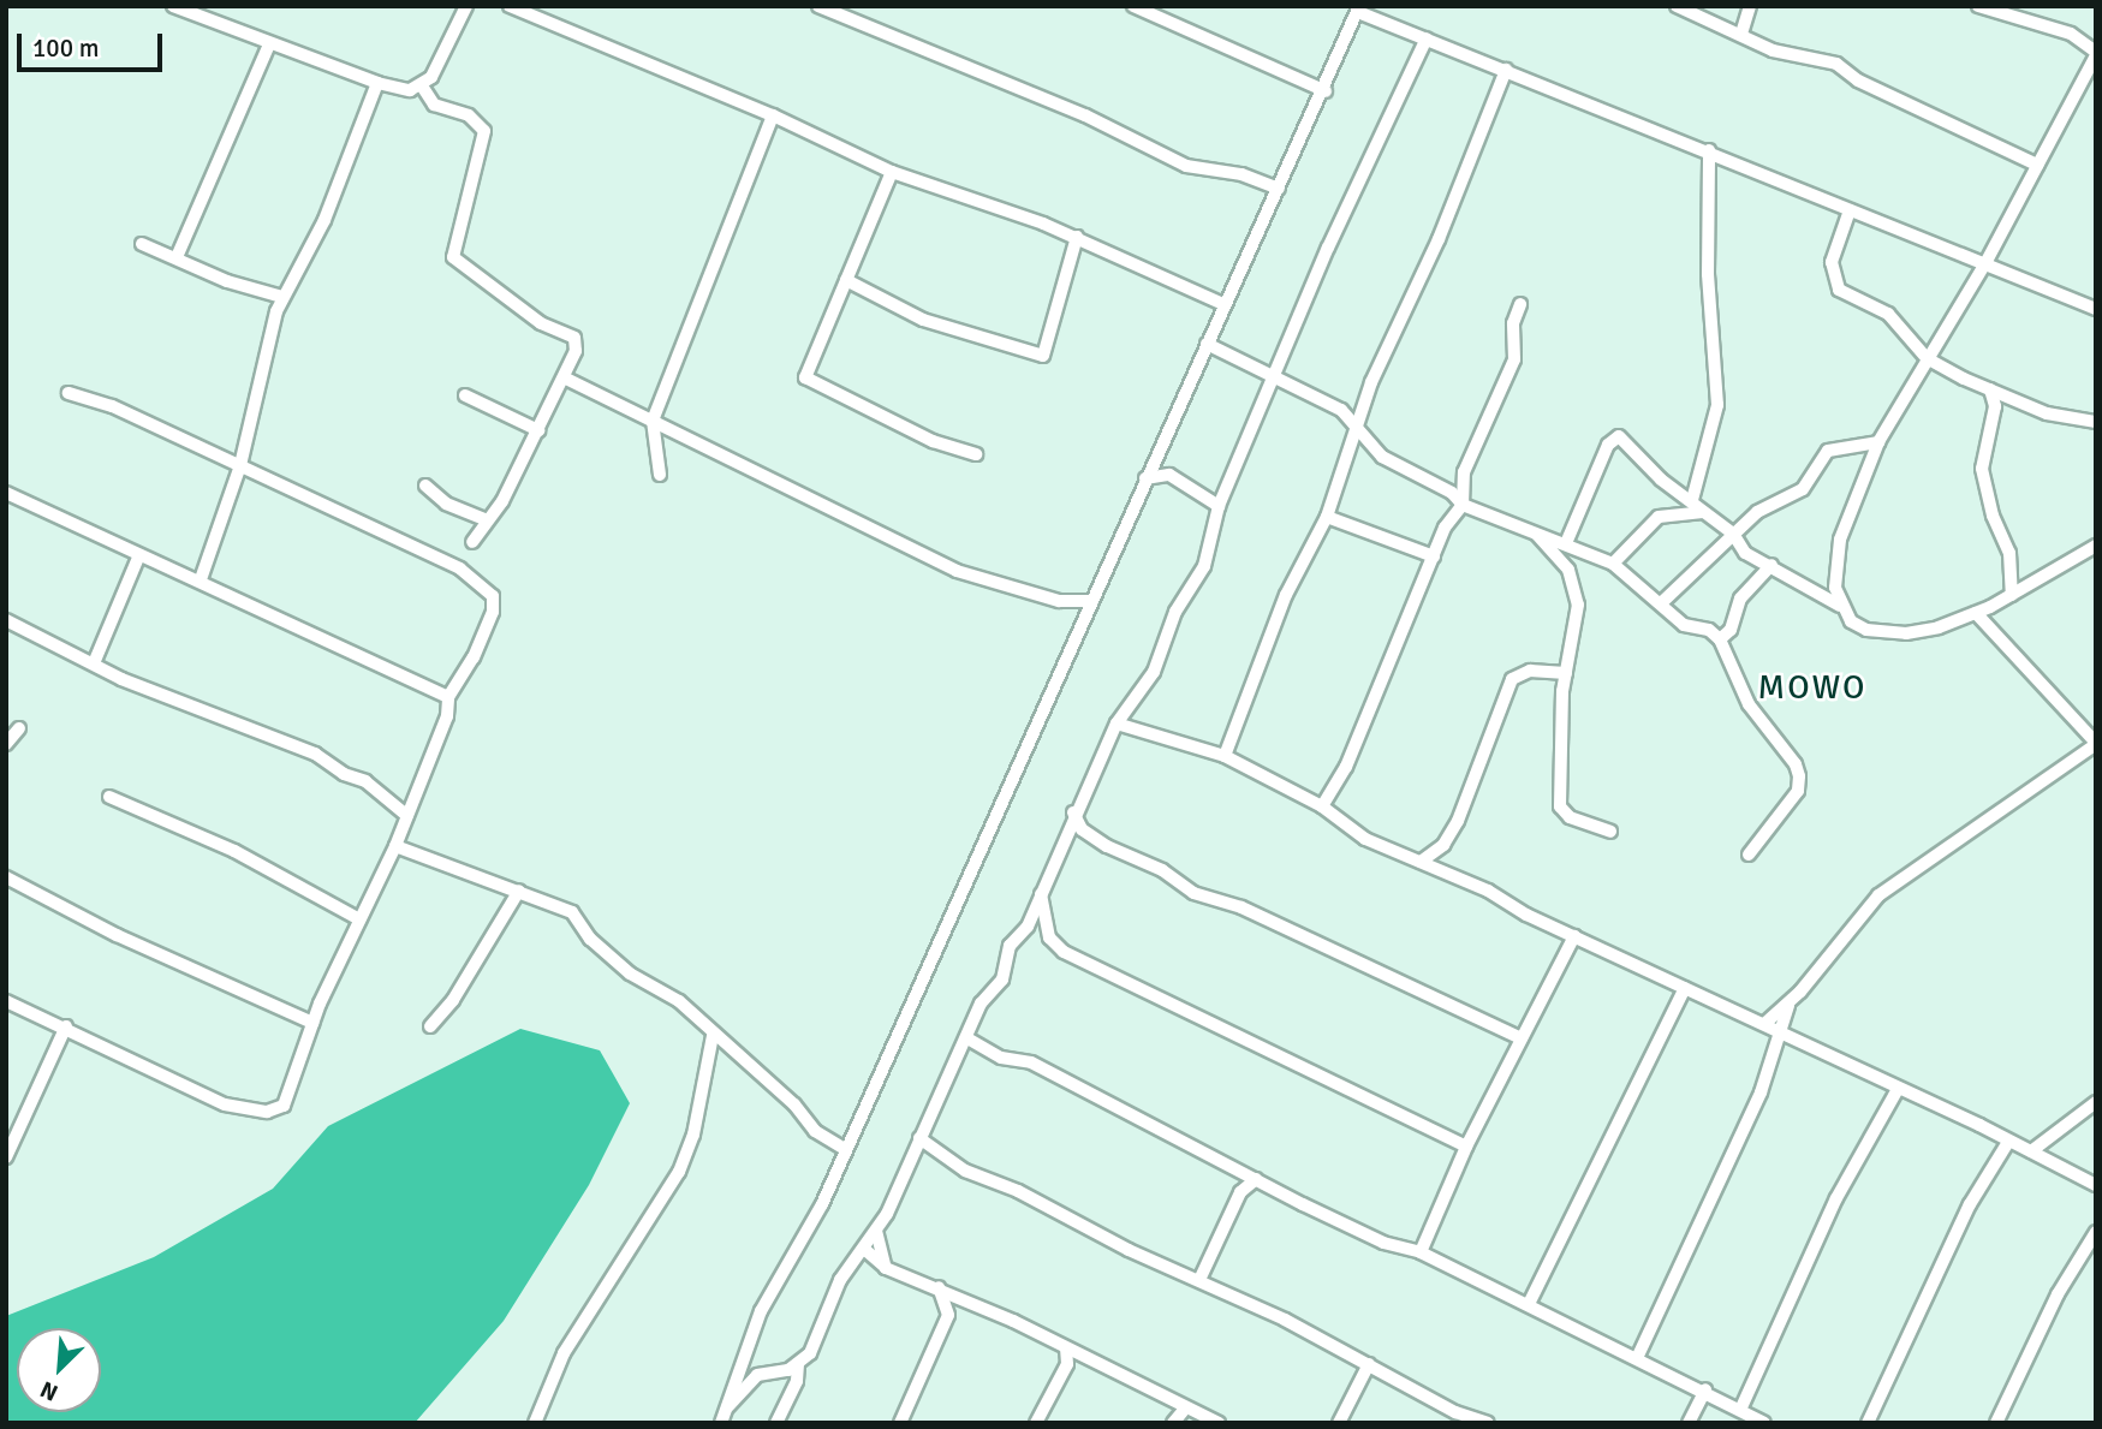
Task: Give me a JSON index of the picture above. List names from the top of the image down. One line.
{"districts":["MOWO"],"scale_bar":"100 m","north":"bottom left"}
